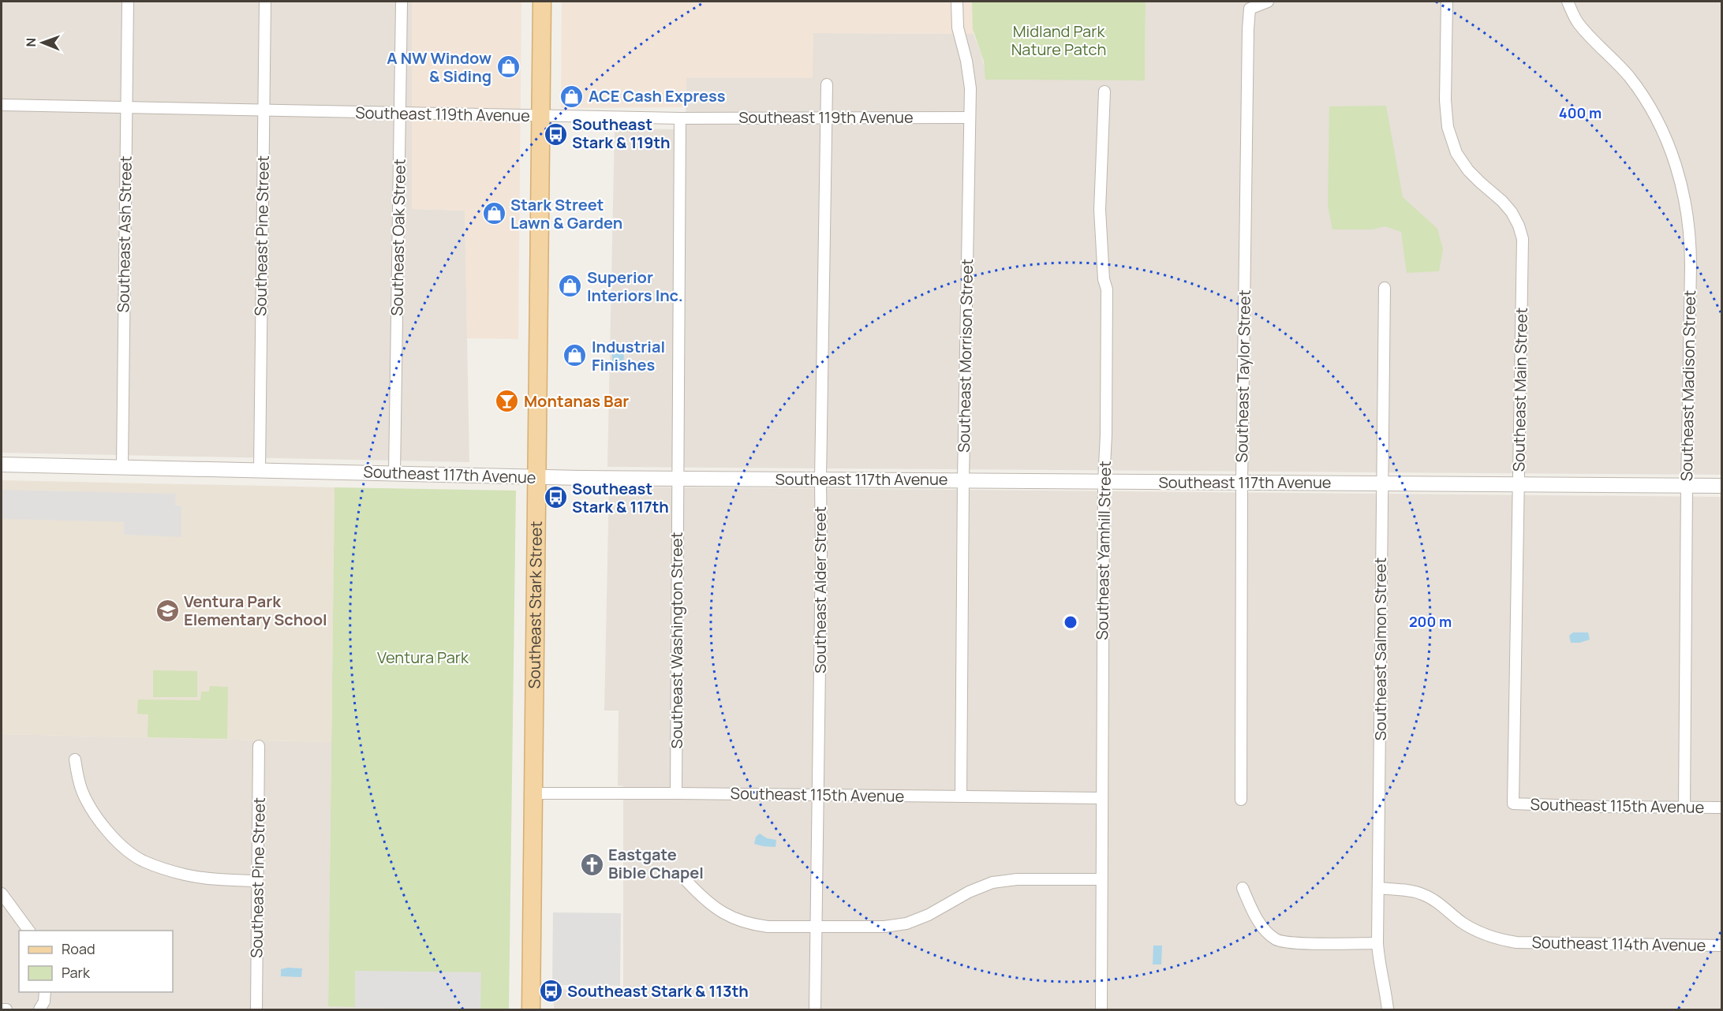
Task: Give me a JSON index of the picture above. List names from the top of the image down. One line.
{"streets":{"main road":["Southeast Stark Street"],"street":["Southeast 119th Avenue","Southeast Ash Street","Southeast Pine Street","Southeast Oak Street","Southeast Morrison Street","Southeast Taylor Street","Southeast Madison Street","Southeast Main Street","Southeast 117th Avenue","Southeast Yamhill Street","Southeast Alder Street","Southeast Washington Street","Southeast Salmon Street","Southeast 115th Avenue","Southeast 114th Avenue"]},"crossings":[["Southeast 119th Avenue","Southeast Ash Street"],["Southeast 119th Avenue","Southeast Pine Street"],["Southeast 119th Avenue","Southeast Oak Street"],["Southeast 119th Avenue","Southeast Morrison Street"],["Southeast 119th Avenue","Southeast Alder Street"],["Southeast 119th Avenue","Southeast Stark Street"],["Southeast 119th Avenue","Southeast Washington Street"],["Southeast Ash Street","Southeast 117th Avenue"],["Southeast Pine Street","Southeast 117th Avenue"],["Southeast Oak Street","Southeast 117th Avenue"],["Southeast Morrison Street","Southeast 117th Avenue"],["Southeast Morrison Street","Southeast 115th Avenue"],["Southeast Taylor Street","Southeast 117th Avenue"],["Southeast Madison Street","Southeast 117th Avenue"],["Southeast Madison Street","Southeast 115th Avenue"],["Southeast Main Street","Southeast 117th Avenue"],["Southeast Main Street","Southeast 115th Avenue"],["Southeast 117th Avenue","Southeast Yamhill Street"],["Southeast 117th Avenue","Southeast Alder Street"],["Southeast 117th Avenue","Southeast Stark Street"],["Southeast 117th Avenue","Southeast Washington Street"],["Southeast 117th Avenue","Southeast Salmon Street"],["Southeast Yamhill Street","Southeast 115th Avenue"],["Southeast Alder Street","Southeast 115th Avenue"],["Southeast Stark Street","Southeast 115th Avenue"],["Southeast Washington Street","Southeast 115th Avenue"],["Southeast Salmon Street","Southeast 114th Avenue"]],"parks":["Midland Park Nature Patch","Ventura Park"],"places":{"shop":["A NW Window & Siding","ACE Cash Express","Stark Street Lawn & Garden","Superior Interiors Inc.","Industrial Finishes"],"bus stop":["Southeast Stark & 119th","Southeast Stark & 117th","Southeast Stark & 113th"],"bar":["Montanas Bar"],"school or university":["Ventura Park Elementary School"],"church":["Eastgate Bible Chapel"]},"legend":["Road","Park"],"north":"left","rings":["400 m","200 m"]}
